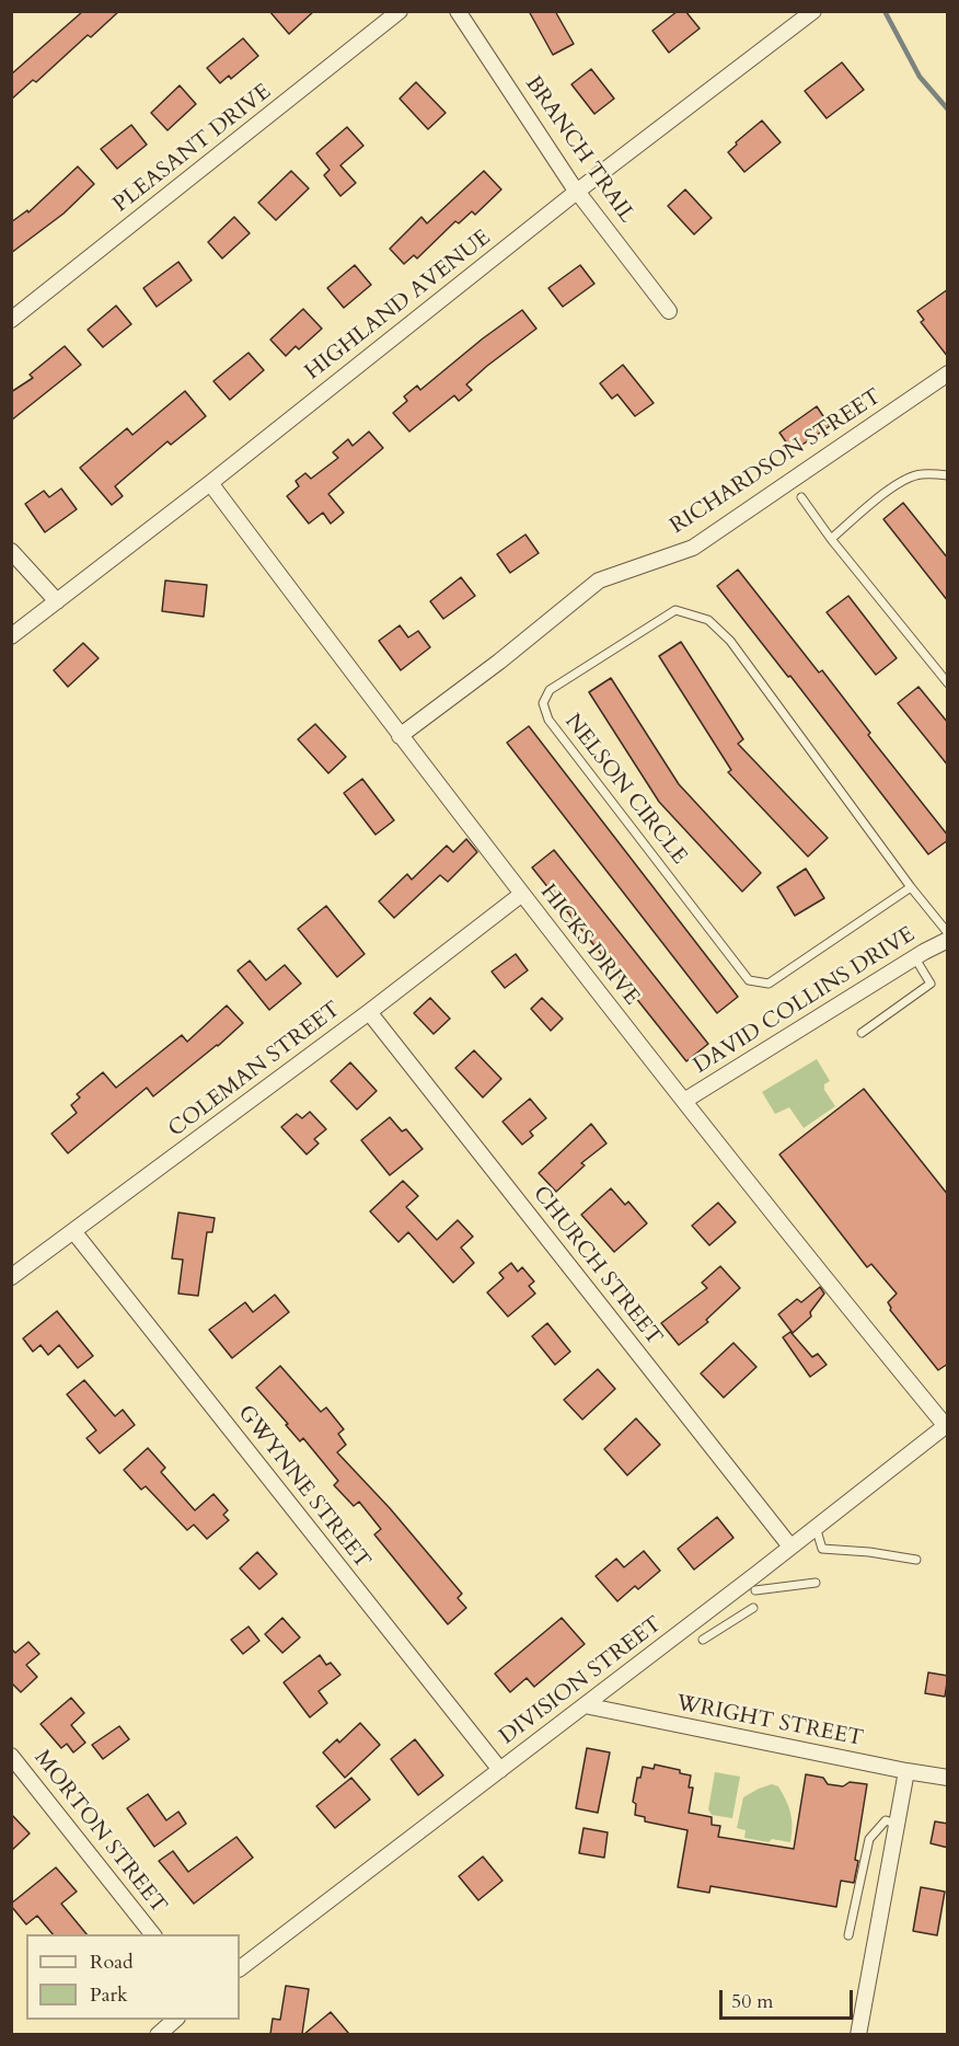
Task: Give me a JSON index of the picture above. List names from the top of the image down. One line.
{"streets":{"street":["PLEASANT DRIVE","BRANCH TRAIL","HIGHLAND AVENUE","RICHARDSON STREET","HICKS DRIVE","DAVID COLLINS DRIVE","COLEMAN STREET","CHURCH STREET","GWYNNE STREET","DIVISION STREET","WRIGHT STREET","MORTON STREET"],"lane":["NELSON CIRCLE"]},"crossings":[["BRANCH TRAIL","HIGHLAND AVENUE"],["HIGHLAND AVENUE","HICKS DRIVE"],["RICHARDSON STREET","HICKS DRIVE"],["HICKS DRIVE","DAVID COLLINS DRIVE"],["HICKS DRIVE","COLEMAN STREET"],["HICKS DRIVE","DIVISION STREET"],["COLEMAN STREET","CHURCH STREET"],["COLEMAN STREET","GWYNNE STREET"],["CHURCH STREET","DIVISION STREET"],["GWYNNE STREET","DIVISION STREET"],["DIVISION STREET","WRIGHT STREET"]],"legend":["Road","Park"],"scale_bar":"50 m"}
